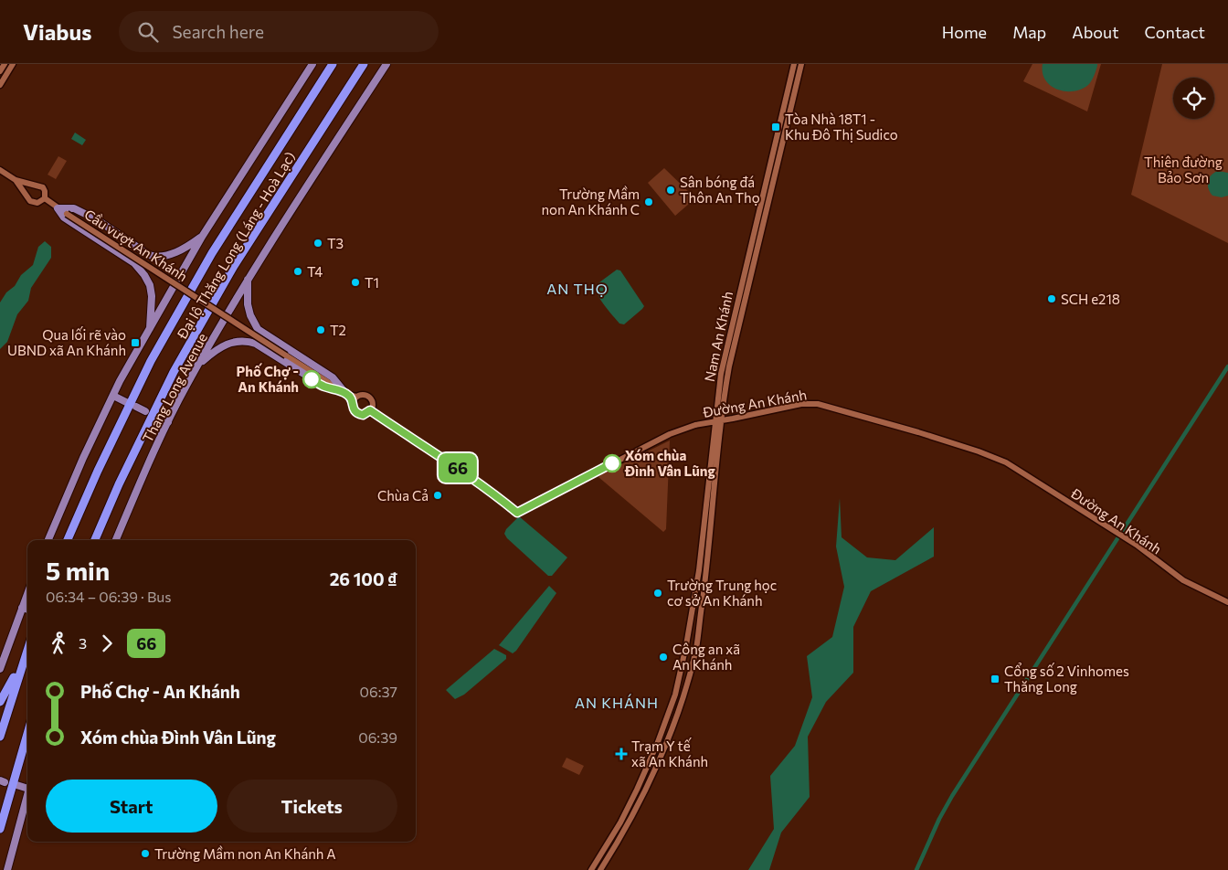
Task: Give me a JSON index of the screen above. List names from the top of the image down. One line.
{"streets":{"highway":["Đại lộ Thăng Long (Láng - Hoà Lạc)"],"main road":["Thang Long Avenue"],"street":["Cầu vượt An Khánh","Nam An Khánh","Đường An Khánh"]},"crossings":[["Nam An Khánh","Đường An Khánh"]],"districts":["AN THỌ","AN KHÁNH"],"parks":["Thiên đường Bảo Sơn"],"places":{"transit":["Tòa Nhà 18T1 - Khu Đô Thị Sudico","Qua lối rẽ vào UBND xã An Khánh","Cổng số 2 Vinhomes Thăng Long"],"other":["Sân bóng đá Thôn An Thọ","Trường Mầm non An Khánh C","T3","T4","T1","SCH e218","T2","Phố Chợ - An Khánh","Xóm chùa Đình Vân Lũng","Chùa Cả","Trường Trung học cơ sở An Khánh","Công an xã An Khánh","Trường Mầm non An Khánh A"],"health":["Trạm Y tế xã An Khánh"]},"lines":["bus line 66"],"page":{"header":"Viabus","search":"Search here","nav":["Home","Map","About","Contact"],"on_map":"66","heading":["5 min","06:34 – 06:39 · Bus","26 100 ₫"],"legs":["3","66"],"list":[{"name":"Phố Chợ - An Khánh","value":"06:37"},{"name":"Xóm chùa Đình Vân Lũng","value":"06:39"}],"buttons":["Start","Tickets"]}}
